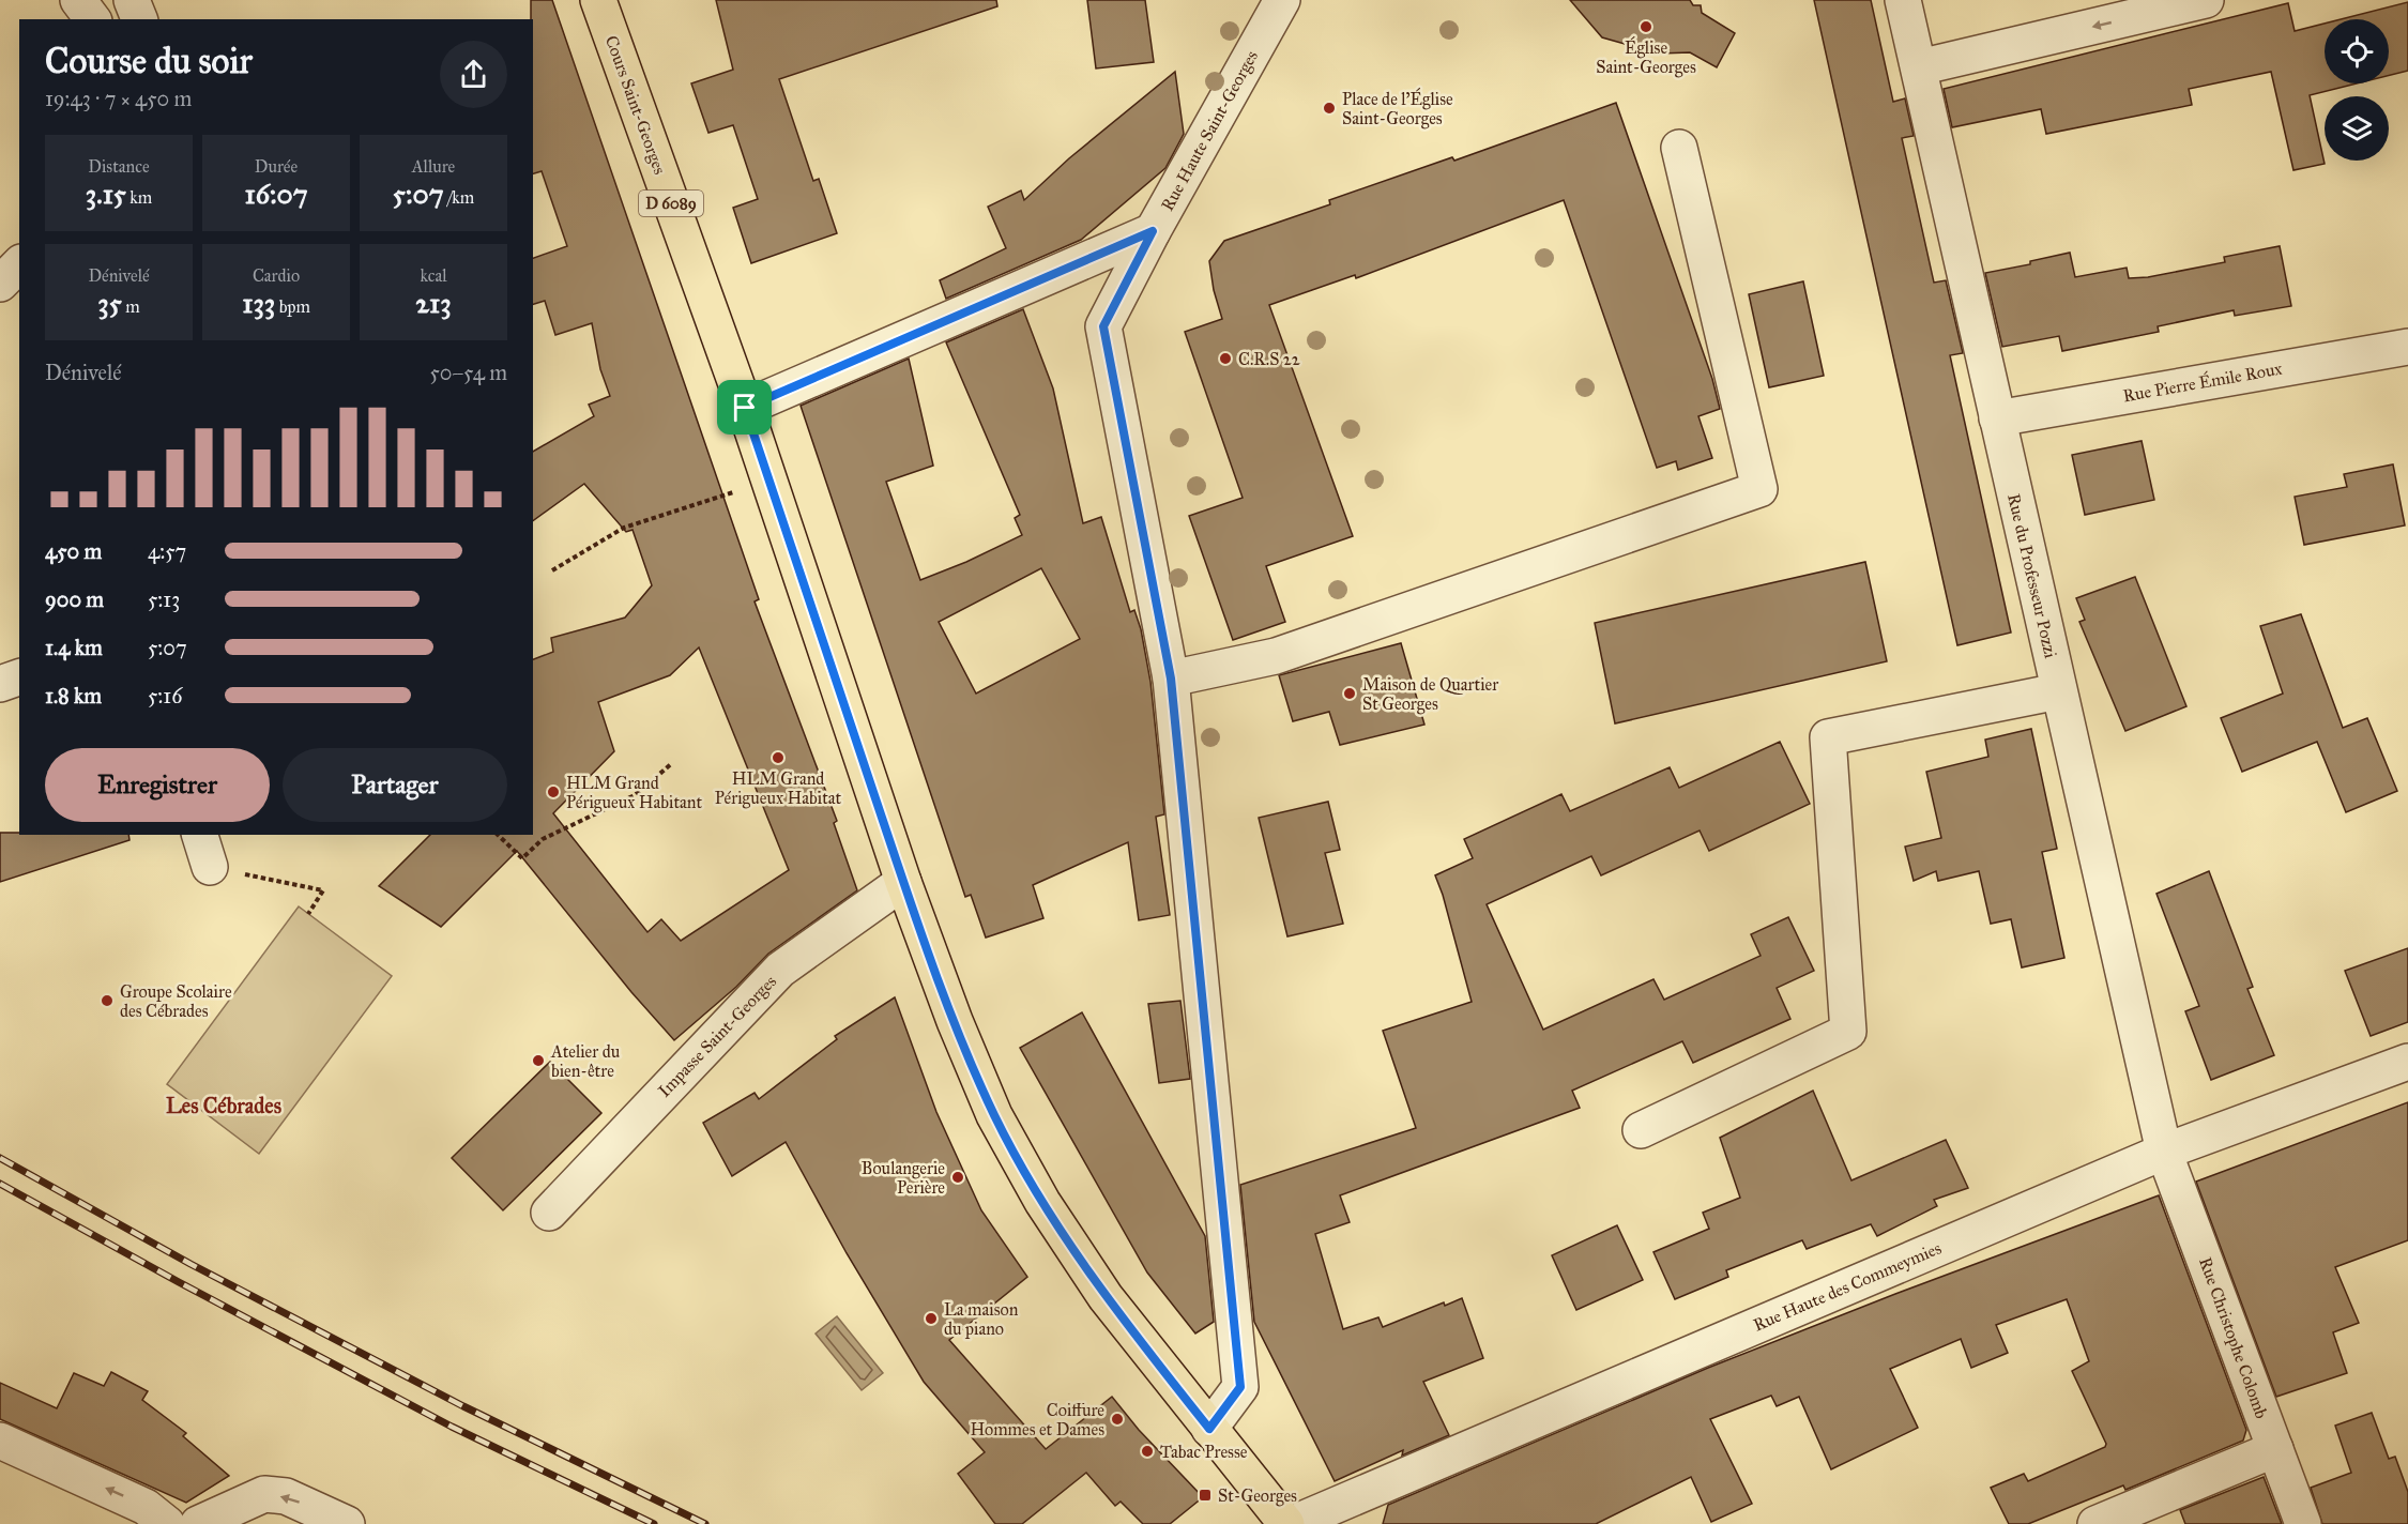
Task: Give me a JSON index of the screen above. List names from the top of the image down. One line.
{"streets":{"main road":["Cours Saint-Georges","D 6089"],"street":["Rue Haute Saint-Georges","Rue Pierre Émile Roux","Rue du Professeur Pozzi","Impasse Saint-Georges","Rue Haute des Commeymies","Rue Christophe Colomb"]},"crossings":[["Cours Saint-Georges","Rue Haute Saint-Georges"],["Cours Saint-Georges","Impasse Saint-Georges"],["Cours Saint-Georges","Rue Haute des Commeymies"],["Rue Pierre Émile Roux","Rue du Professeur Pozzi"],["Rue du Professeur Pozzi","Rue Haute des Commeymies"],["Rue du Professeur Pozzi","Rue Christophe Colomb"],["Rue Haute des Commeymies","Rue Christophe Colomb"]],"districts":["Les Cébrades"],"places":{"other":["Église Saint-Georges","Place de l'Église Saint-Georges","C.R.S 22","Maison de Quartier St Georges","HLM Grand Périgueux Habitat","HLM Grand Périgueux Habitant","Groupe Scolaire des Cébrades","Atelier du bien-être","Boulangerie Perière","La maison du piano","Coiffure Hommes et Dames","Tabac Presse"],"transit":["St-Georges"]},"page":{"heading":["Course du soir","19:43 · 7 × 450 m"],"stats":[["Distance","3.15 km"],["Durée","16:07"],["Allure","5:07 /km"],["Dénivelé","35 m"],["Cardio","133 bpm"],["kcal","213"]],"chart":["Dénivelé","50–54 m"],"list":[{"name":"450 m","note":"4:57"},{"name":"900 m","note":"5:13"},{"name":"1.4 km","note":"5:07"},{"name":"1.8 km","note":"5:16"}],"buttons":["Enregistrer","Partager"]}}
